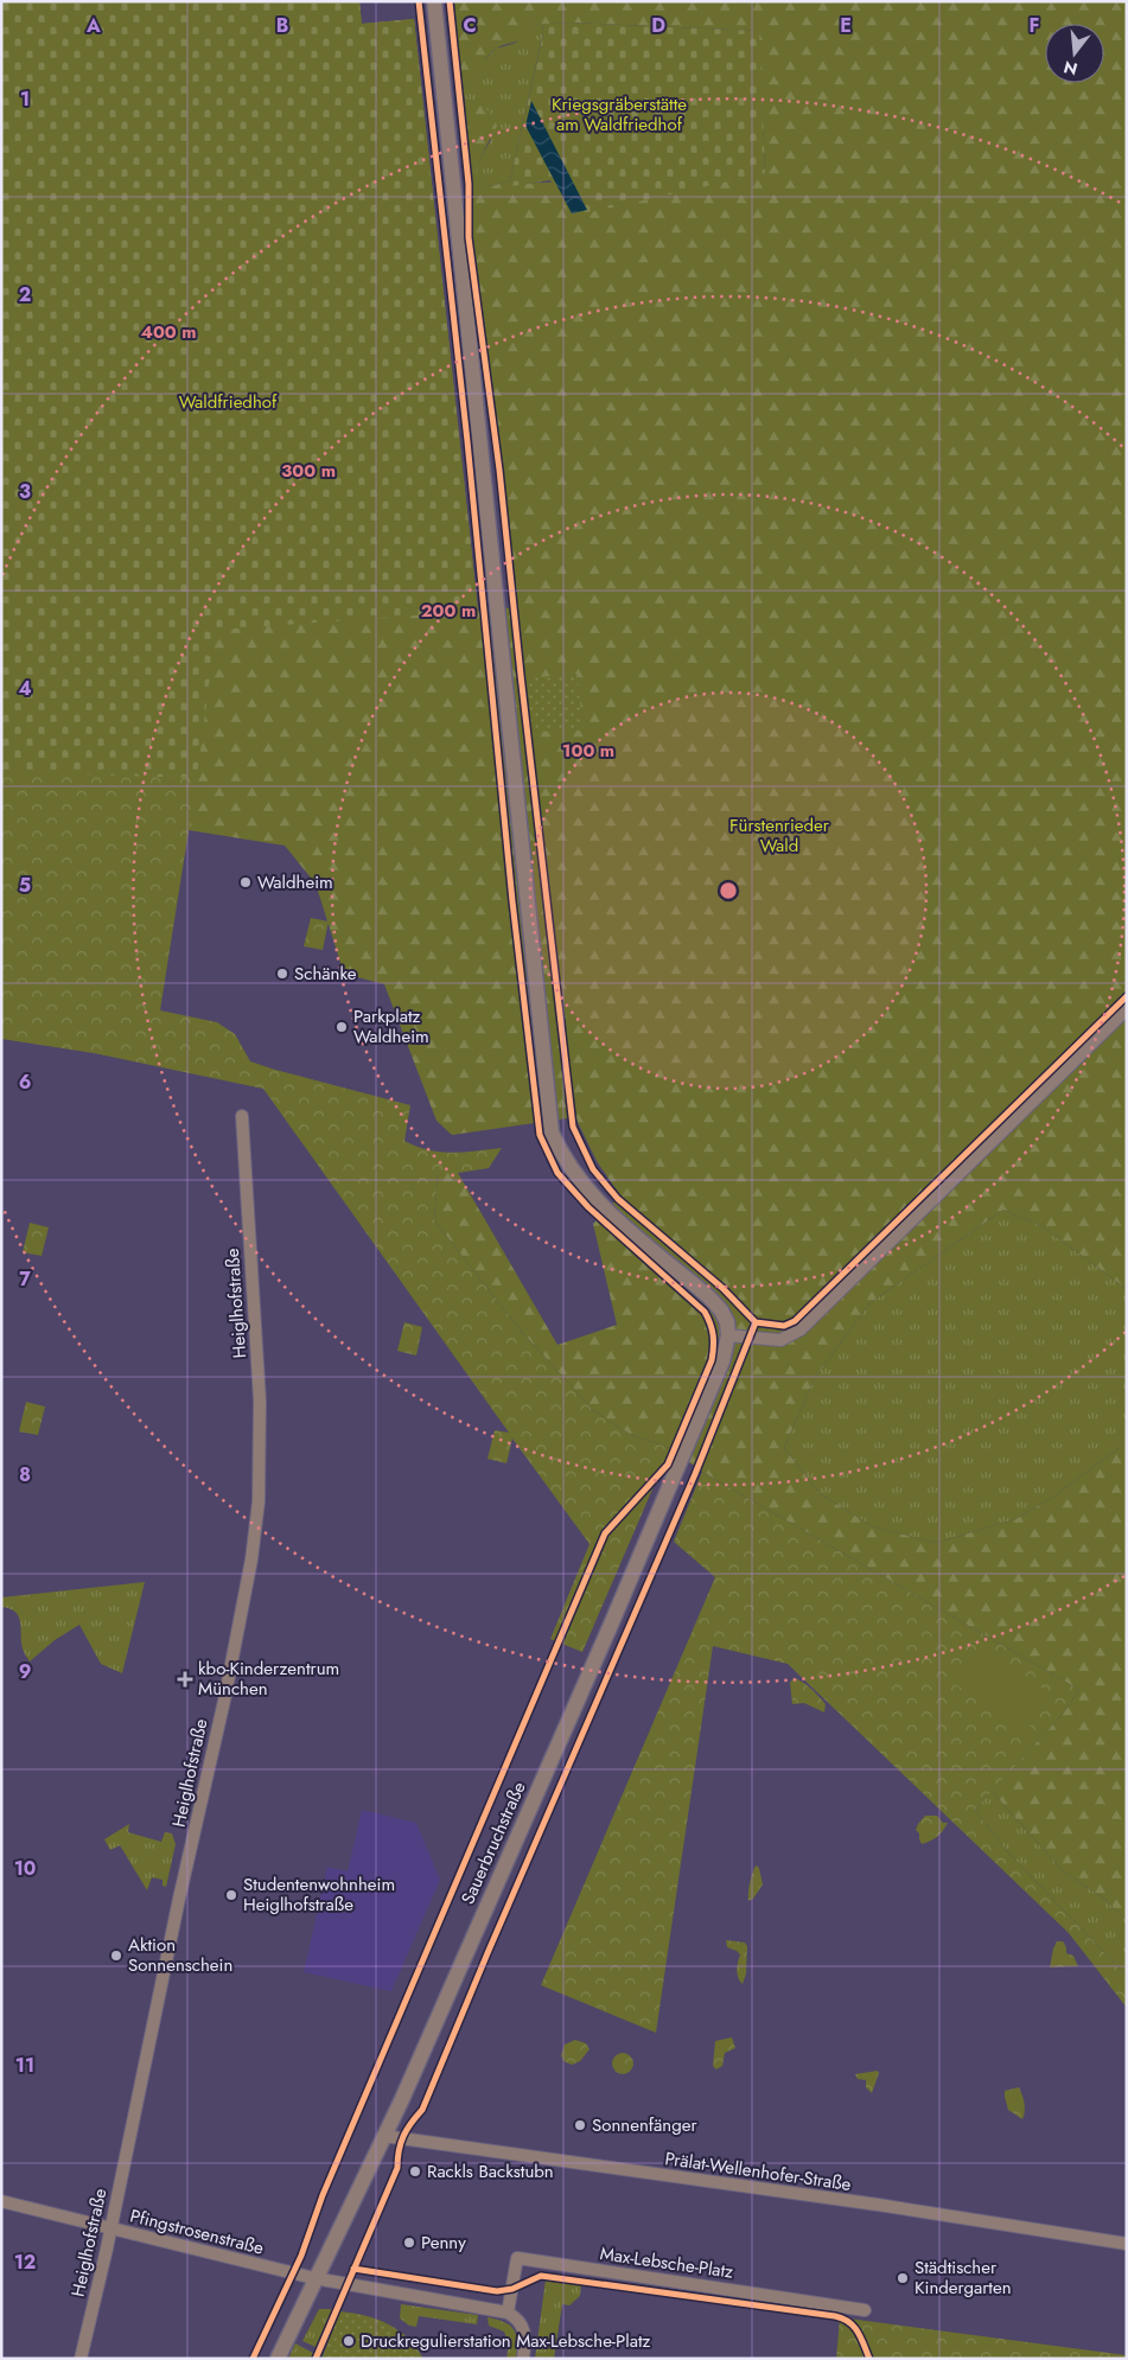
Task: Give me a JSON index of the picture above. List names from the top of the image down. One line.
{"streets":{"street":["Heiglhofstraße","Sauerbruchstraße","Prälat-Wellenhofer-Straße","Pfingstrosenstraße","Max-Lebsche-Platz"]},"crossings":[["Heiglhofstraße","Pfingstrosenstraße"],["Sauerbruchstraße","Prälat-Wellenhofer-Straße"],["Sauerbruchstraße","Pfingstrosenstraße"]],"parks":["Kriegsgräberstätte am Waldfriedhof","Waldfriedhof","Fürstenrieder Wald"],"places":{"other":["Waldheim","Schänke","Parkplatz Waldheim","Studentenwohnheim Heiglhofstraße","Aktion Sonnenschein","Sonnenfänger","Rackls Backstubn","Penny","Städtischer Kindergarten","Druckregulierstation Max-Lebsche-Platz"],"health":["kbo-Kinderzentrum München"]},"north":"bottom","grid":{"columns":["A","B","C","D","E","F"],"rows":["1","2","3","4","5","6","7","8","9","10","11","12"]},"rings":["400 m","300 m","200 m","100 m"]}
